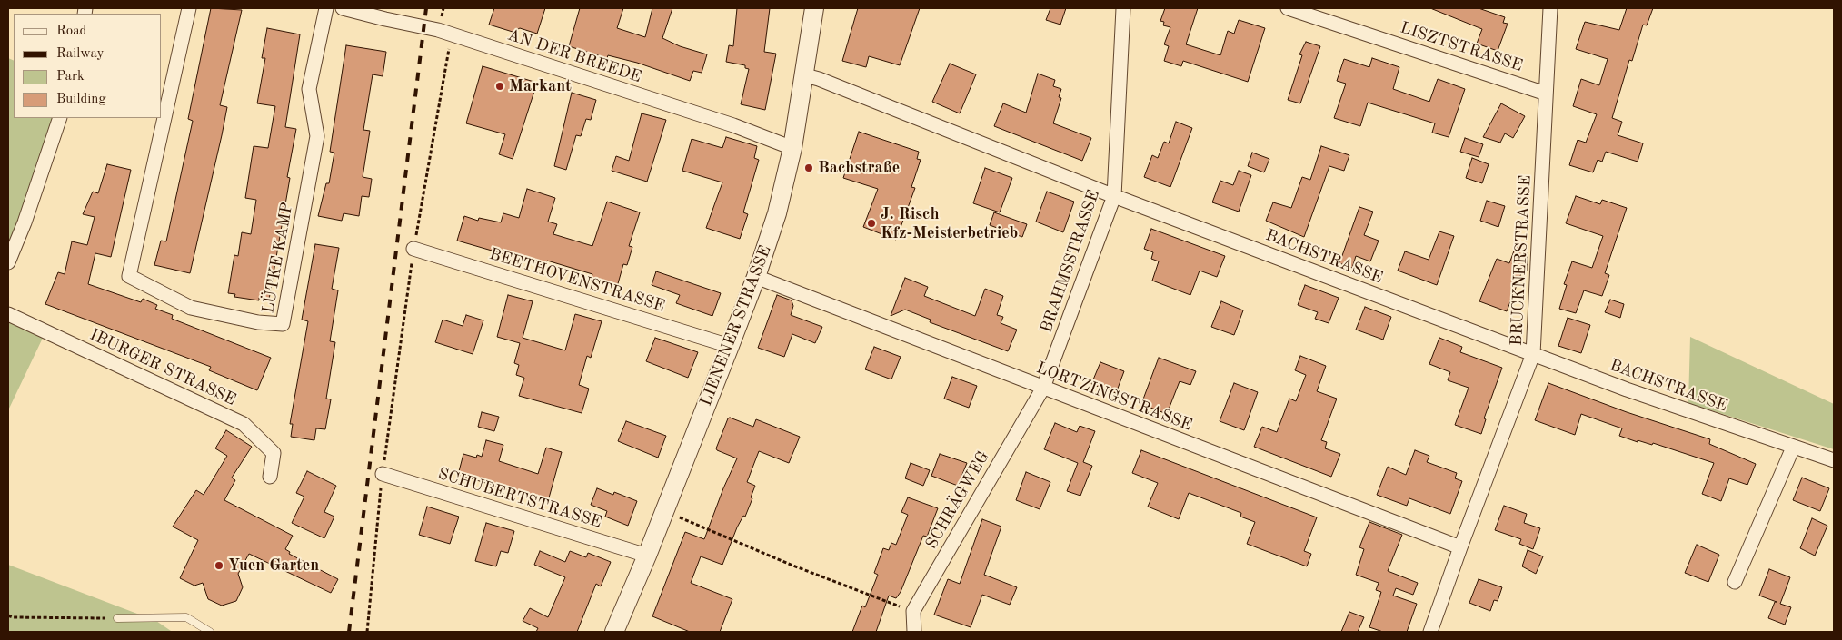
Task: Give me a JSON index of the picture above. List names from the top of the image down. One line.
{"streets":{"street":["LISZTSTRASSE","AN DER BREEDE","BACHSTRASSE","LÜTKE KAMP","BRUCKNERSTRASSE","BRAHMSSTRASSE","BEETHOVENSTRASSE","LIENENER STRASSE","IBURGER STRASSE","LORTZINGSTRASSE","SCHUBERTSTRASSE","SCHRÄGWEG"]},"crossings":[["LISZTSTRASSE","BRUCKNERSTRASSE"],["AN DER BREEDE","LIENENER STRASSE"],["BACHSTRASSE","BRUCKNERSTRASSE"],["BACHSTRASSE","BRAHMSSTRASSE"],["BACHSTRASSE","LIENENER STRASSE"],["BRUCKNERSTRASSE","LORTZINGSTRASSE"],["BRAHMSSTRASSE","LORTZINGSTRASSE"],["BRAHMSSTRASSE","SCHRÄGWEG"],["BEETHOVENSTRASSE","LIENENER STRASSE"],["LIENENER STRASSE","LORTZINGSTRASSE"],["LIENENER STRASSE","SCHUBERTSTRASSE"],["LORTZINGSTRASSE","SCHRÄGWEG"]],"places":["Markant","Bachstraße","J. Risch Kfz-Meisterbetrieb","Yuen Garten"],"legend":["Road","Railway","Park","Building"]}
